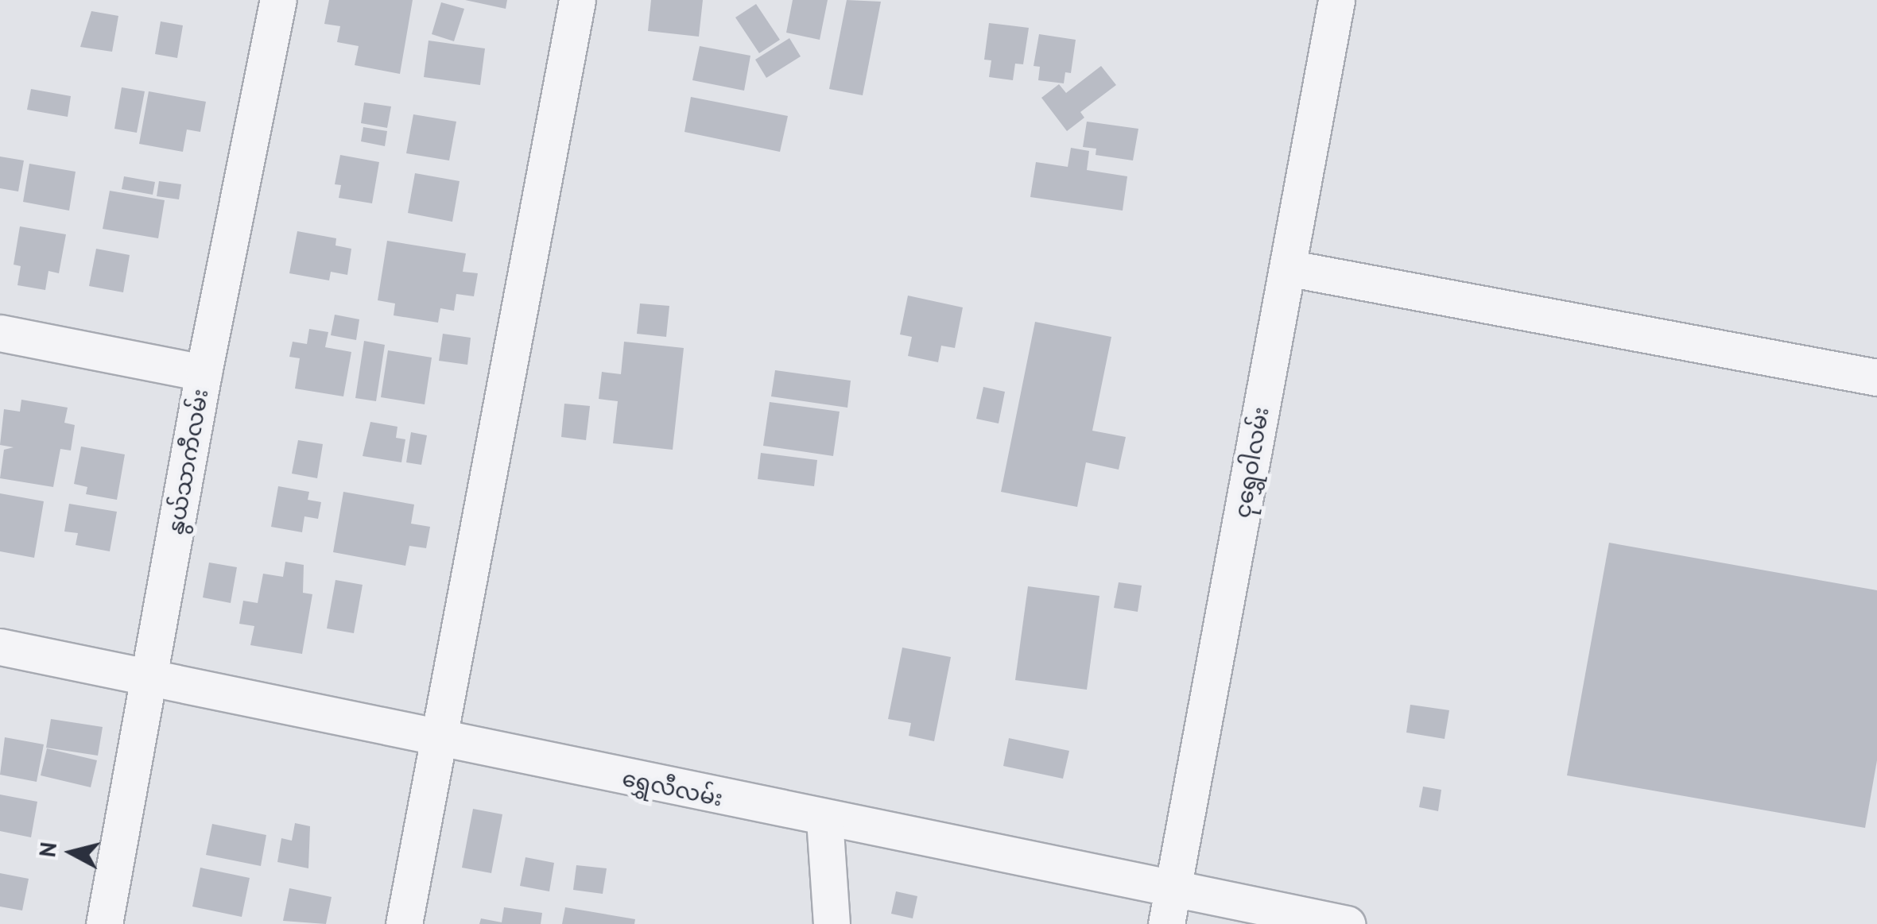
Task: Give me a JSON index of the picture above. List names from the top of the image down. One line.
{"streets":{"street":["နွယ်သာကီလမ်း","ငုရွှေဝါလမ်း","ရွှေလီလမ်း"]},"crossings":[["နွယ်သာကီလမ်း","ရွှေလီလမ်း"],["ငုရွှေဝါလမ်း","ရွှေလီလမ်း"]],"north":"left"}
